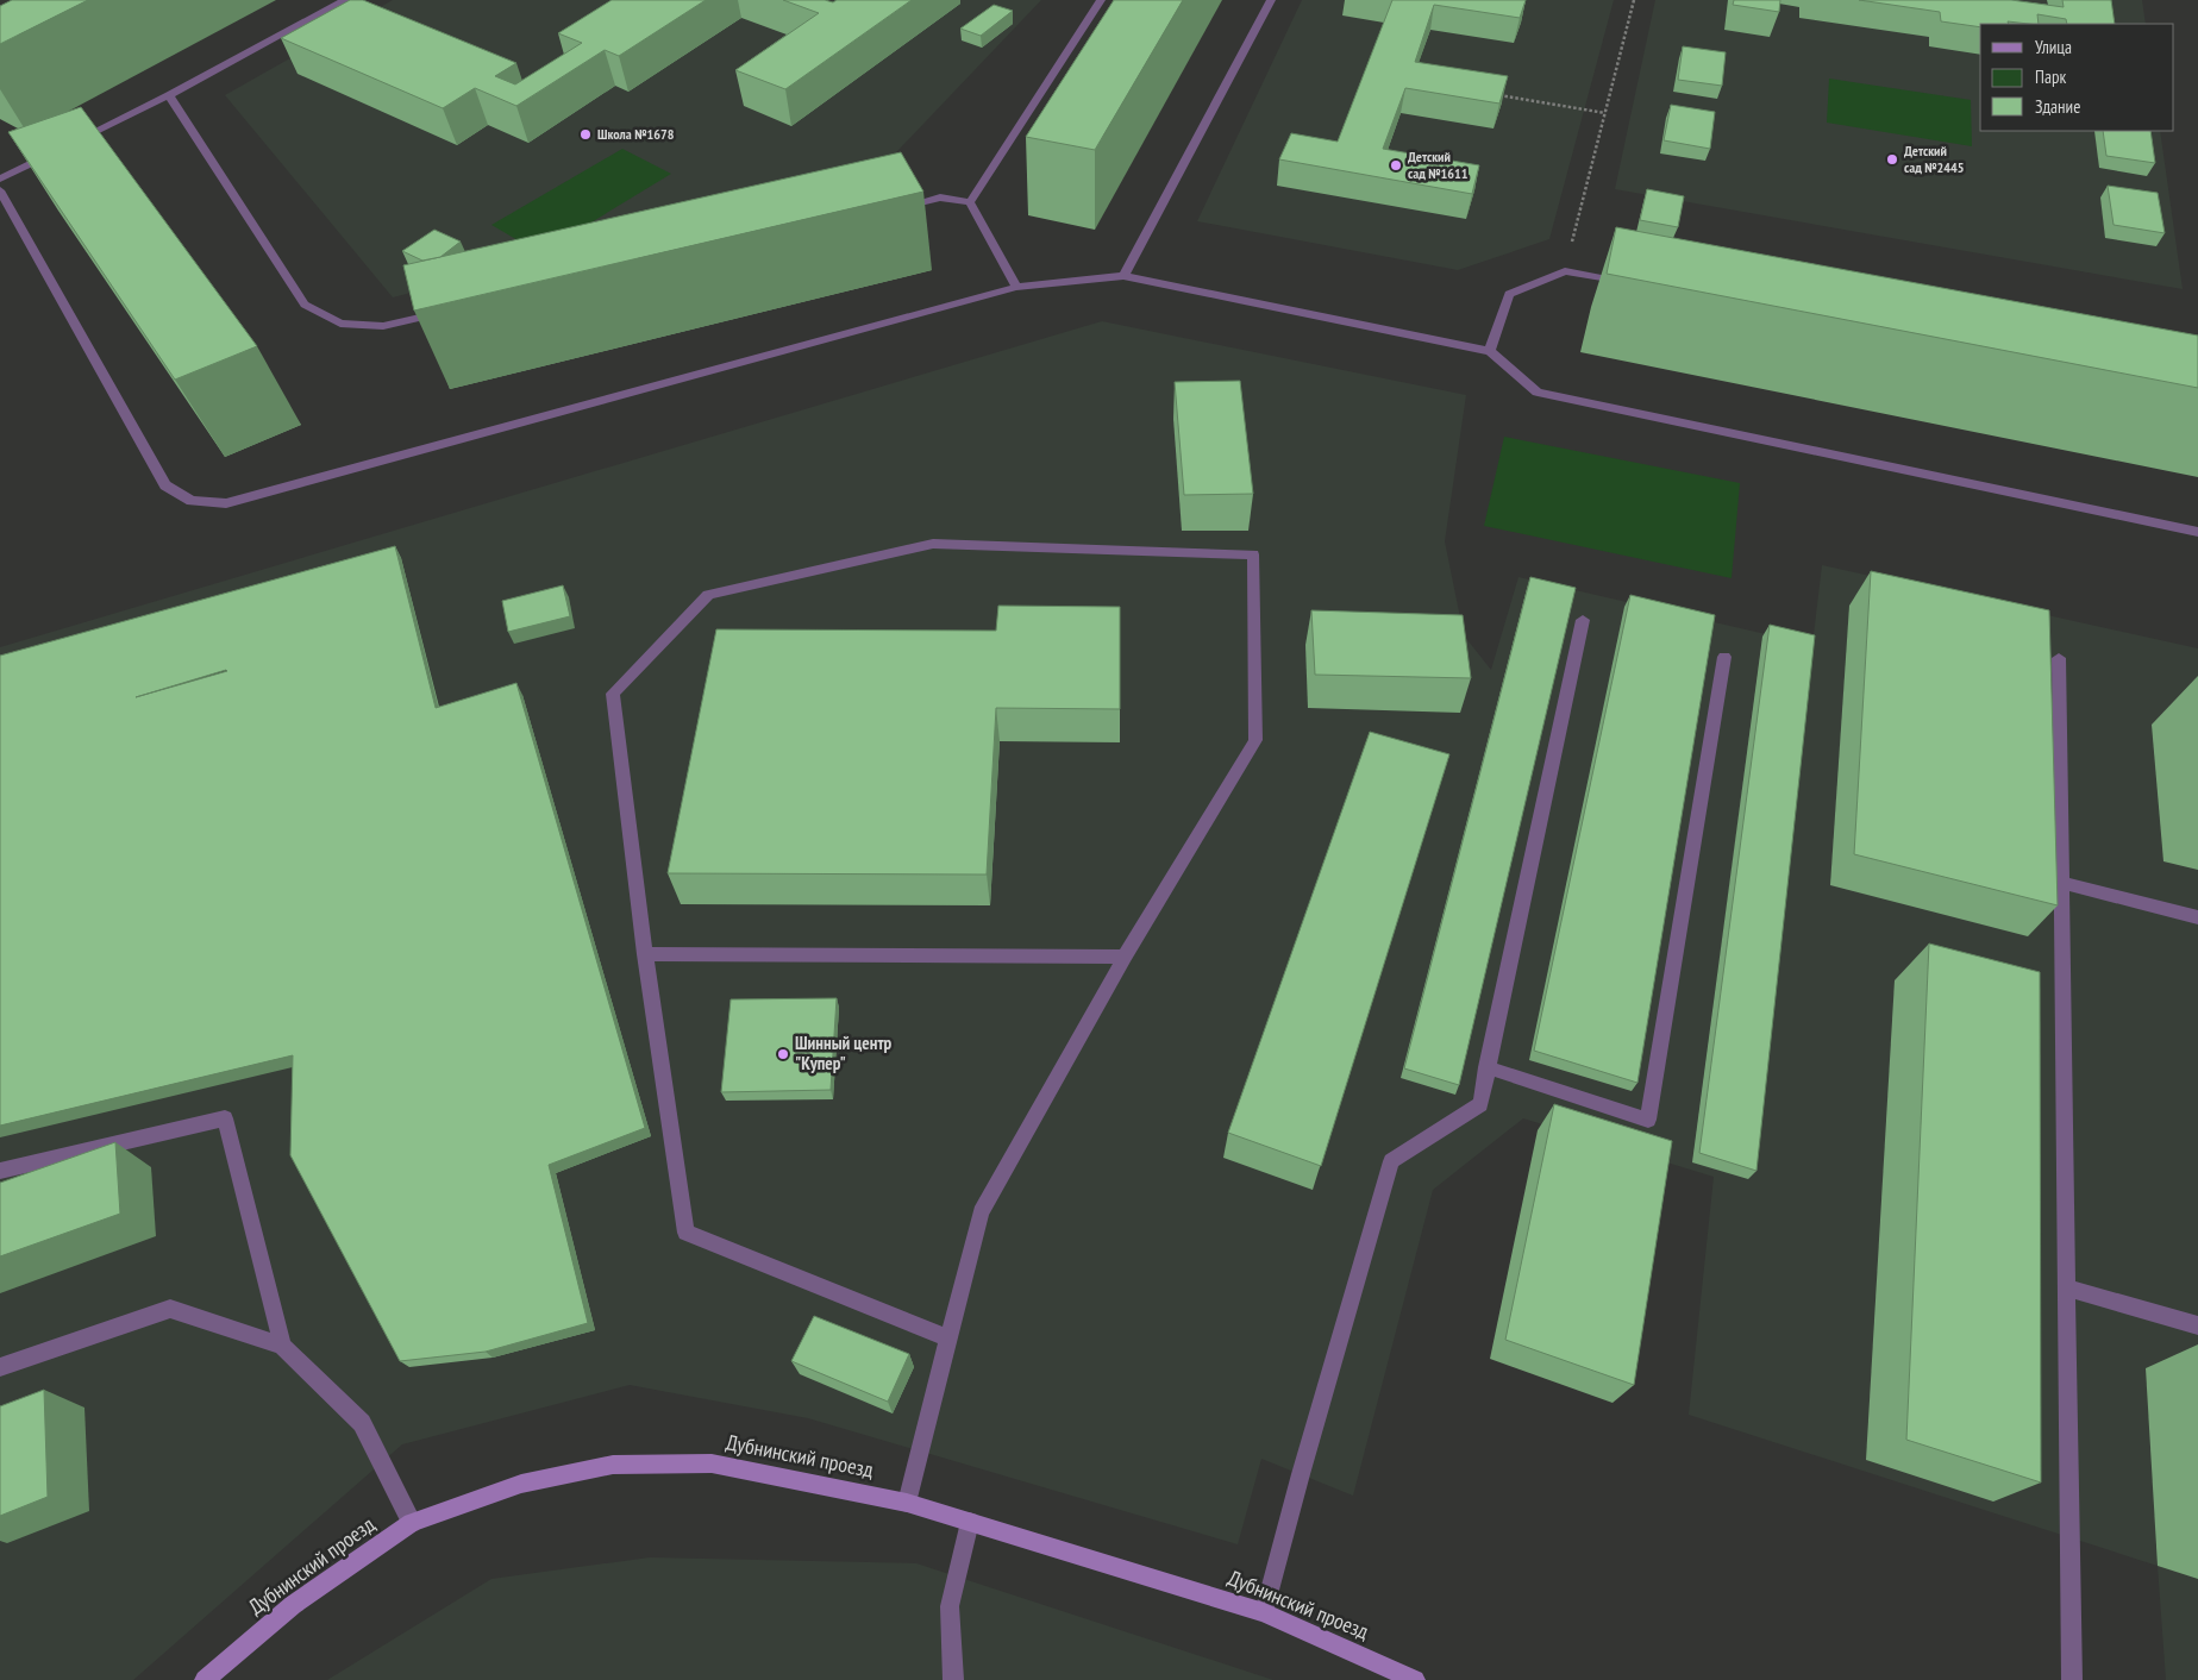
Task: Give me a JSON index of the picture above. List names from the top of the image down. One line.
{"streets":{"street":["Дубнинский проезд"]},"places":["Школа №1678","Детский сад №2445","Детский сад №1611","Шинный центр \"Купер\""],"legend":["Улица","Парк","Здание"]}
